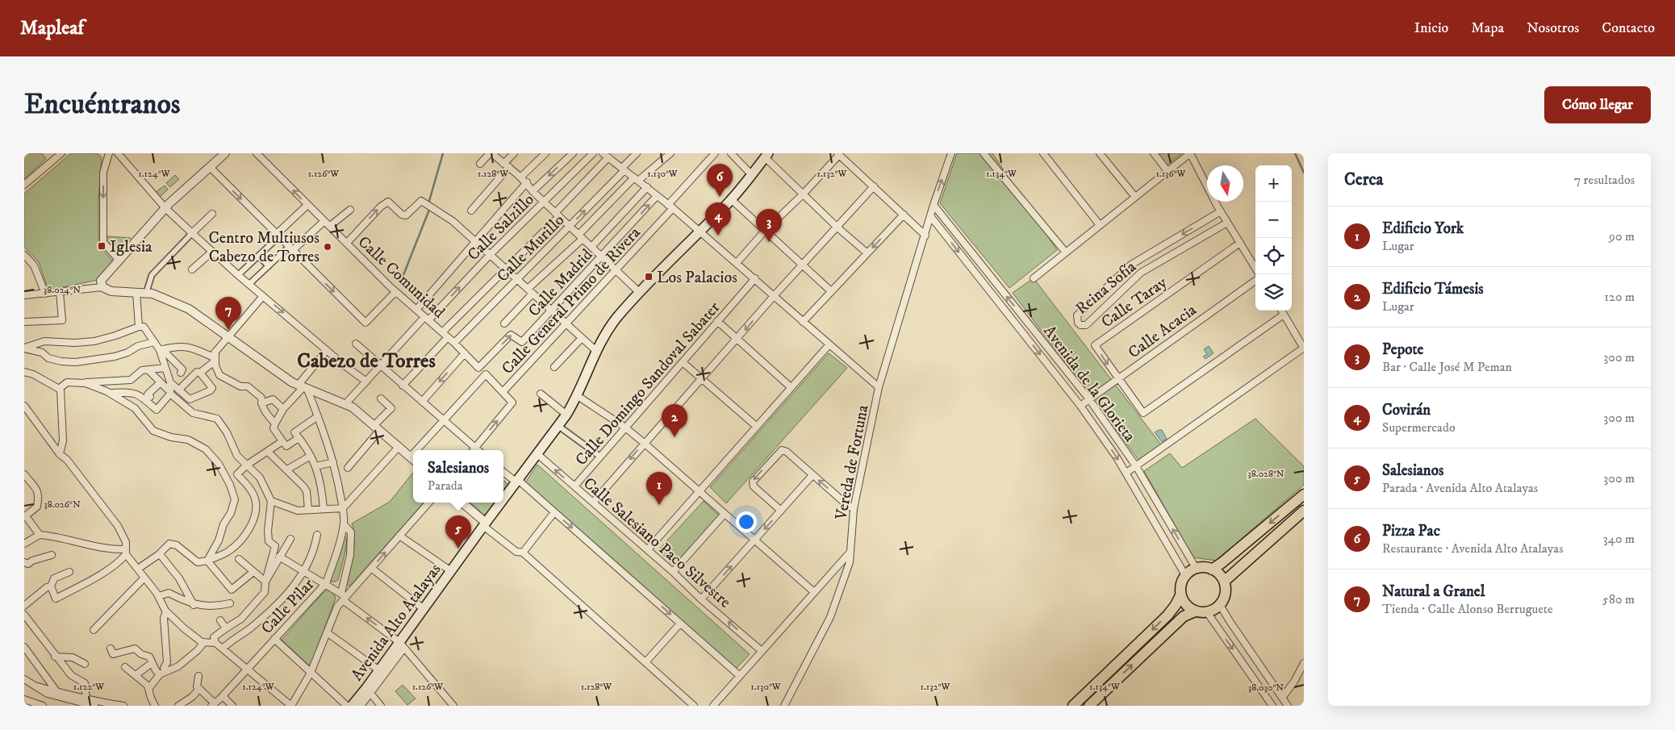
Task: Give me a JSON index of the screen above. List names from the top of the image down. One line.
{"streets":{"main road":["Avenida Alto Atalayas"],"street":["Calle Salzillo","Calle Murillo","Calle Comunidad","Calle Madrid","Reina Sofía","Calle General Primo de Rivera","Calle Taray","Calle Acacia","Calle Domingo Sandoval Sabater","Avenida de la Glorieta","Vereda de Fortuna","Calle Salesiano Paco Silvestre","Calle Pilar"]},"crossings":[["Calle Salzillo","Calle Comunidad"],["Calle Murillo","Calle Comunidad"],["Calle Comunidad","Calle Madrid"],["Calle Taray","Calle Acacia"],["Calle Acacia","Avenida de la Glorieta"],["Calle Domingo Sandoval Sabater","Calle Salesiano Paco Silvestre"],["Avenida de la Glorieta","Vereda de Fortuna"],["Calle Salesiano Paco Silvestre","Avenida Alto Atalayas"]],"one_way":["Calle Taray"],"districts":["Cabezo de Torres"],"places":{"transit":["Iglesia","Los Palacios"],"other":["Centro Multiusos Cabezo de Torres"]},"north":"bottom","page":{"header":"Mapleaf","nav":["Inicio","Mapa","Nosotros","Contacto"],"buttons":"Cómo llegar","title":"Encuéntranos","heading":["Cerca","7 resultados"],"pins":["6","4","3","7","2","1","5"],"map_buttons":["+","−"],"list":[{"mark":"1","name":"Edificio York","note":"Lugar","value":"90 m"},{"mark":"2","name":"Edificio Támesis","note":"Lugar","value":"120 m"},{"mark":"3","name":"Pepote","note":"Bar · Calle José M Peman","value":"300 m"},{"mark":"4","name":"Covirán","note":"Supermercado","value":"300 m"},{"mark":"5","name":"Salesianos","note":"Parada · Avenida Alto Atalayas","value":"300 m"},{"mark":"6","name":"Pizza Pac","note":"Restaurante · Avenida Alto Atalayas","value":"340 m"},{"mark":"7","name":"Natural a Granel","note":"Tienda · Calle Alonso Berruguete","value":"580 m"}],"popup":["Salesianos","Parada"]},"coordinates":["1.124°W","1.126°W","1.128°W","1.130°W","1.132°W","1.134°W","1.136°W","38.024°N","38.028°N","38.026°N","1.122°W","38.030°N"]}
